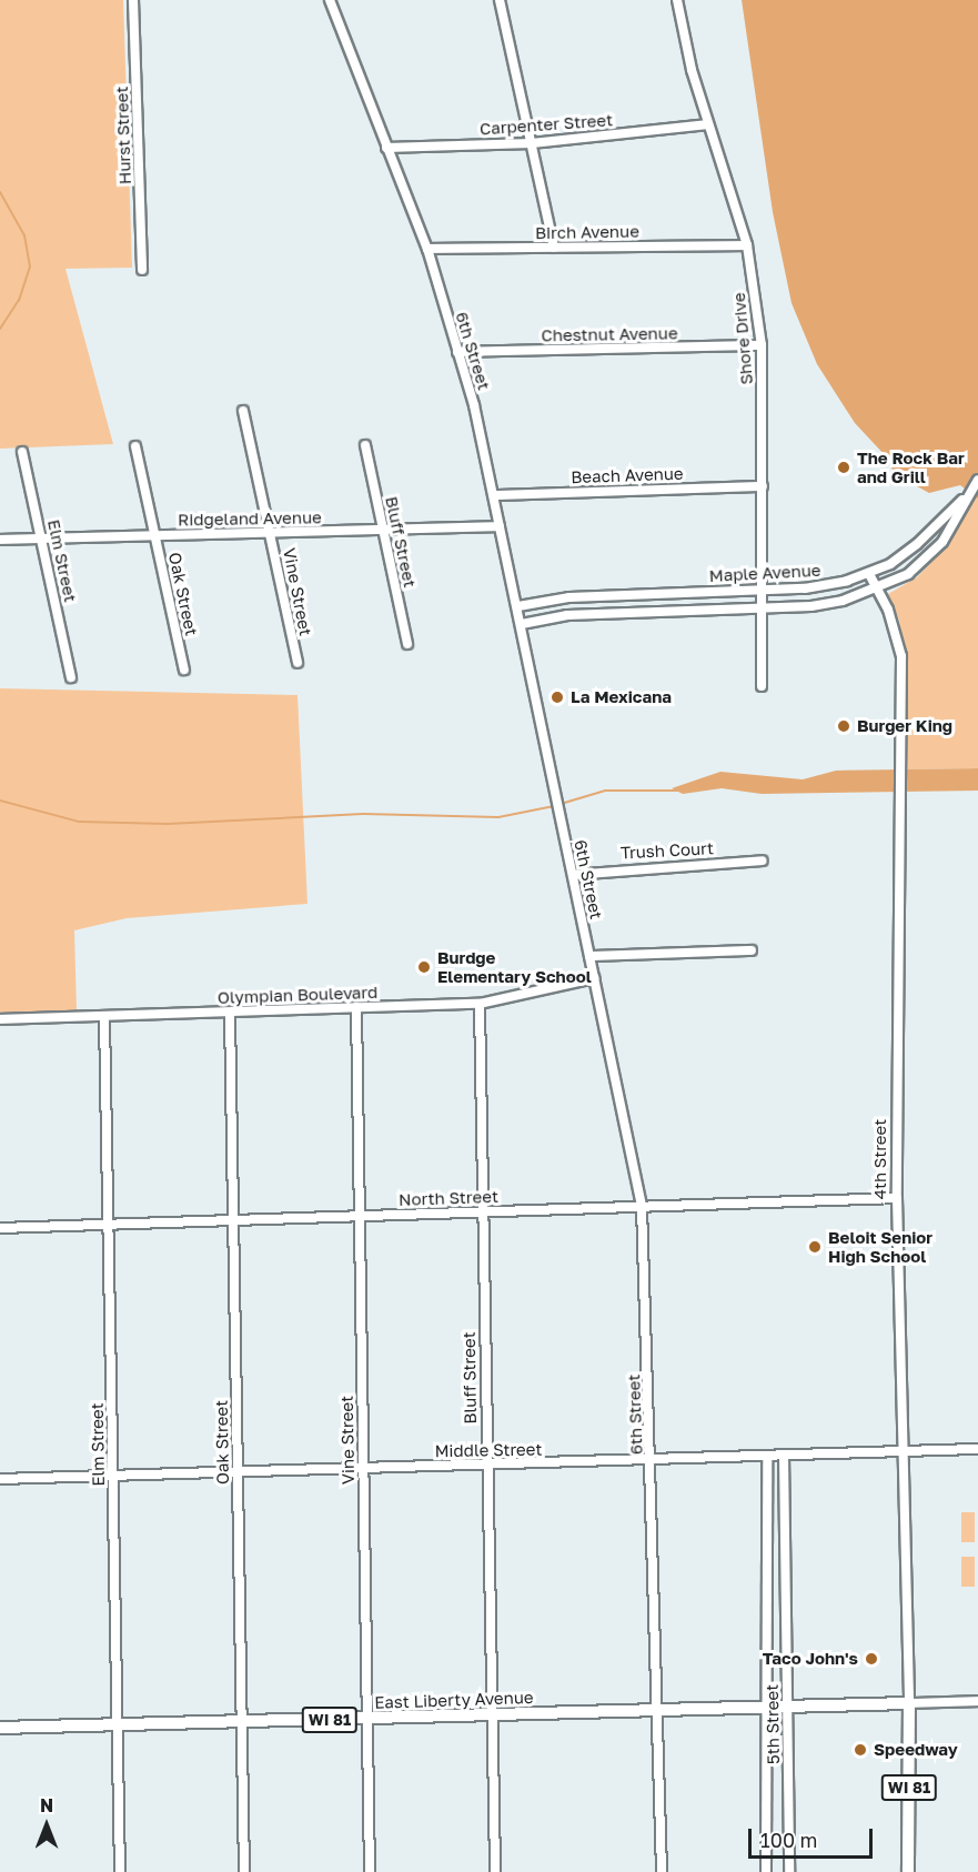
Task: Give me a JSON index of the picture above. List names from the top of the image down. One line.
{"streets":{"main road":["4th Street","East Liberty Avenue","WI 81"],"street":["Carpenter Street","Hurst Street","Birch Avenue","Chestnut Avenue","Shore Drive","6th Street","Beach Avenue","Ridgeland Avenue","Bluff Street","Elm Street","Maple Avenue","Vine Street","Oak Street","Trush Court","Olympian Boulevard","North Street","Middle Street","5th Street"]},"crossings":[["Carpenter Street","Shore Drive"],["Carpenter Street","6th Street"],["Birch Avenue","Shore Drive"],["Birch Avenue","6th Street"],["Chestnut Avenue","Shore Drive"],["Chestnut Avenue","6th Street"],["Shore Drive","Beach Avenue"],["Shore Drive","Maple Avenue"],["6th Street","Beach Avenue"],["6th Street","Ridgeland Avenue"],["6th Street","Maple Avenue"],["6th Street","Trush Court"],["6th Street","Olympian Boulevard"],["6th Street","North Street"],["6th Street","Middle Street"],["6th Street","East Liberty Avenue"],["Ridgeland Avenue","Bluff Street"],["Ridgeland Avenue","Elm Street"],["Ridgeland Avenue","Vine Street"],["Ridgeland Avenue","Oak Street"],["Bluff Street","Olympian Boulevard"],["Bluff Street","North Street"],["Bluff Street","Middle Street"],["Bluff Street","East Liberty Avenue"],["Elm Street","Olympian Boulevard"],["Elm Street","North Street"],["Elm Street","Middle Street"],["Elm Street","East Liberty Avenue"],["Maple Avenue","4th Street"],["Vine Street","Olympian Boulevard"],["Vine Street","North Street"],["Vine Street","Middle Street"],["Vine Street","East Liberty Avenue"],["Oak Street","Olympian Boulevard"],["Oak Street","North Street"],["Oak Street","Middle Street"],["Oak Street","East Liberty Avenue"],["4th Street","North Street"],["4th Street","Middle Street"],["4th Street","East Liberty Avenue"],["Middle Street","5th Street"],["East Liberty Avenue","5th Street"]],"places":["The Rock Bar and Grill","La Mexicana","Burger King","Burdge Elementary School","Beloit Senior High School","Taco John's","Speedway"],"scale_bar":"100 m","north":"top"}
